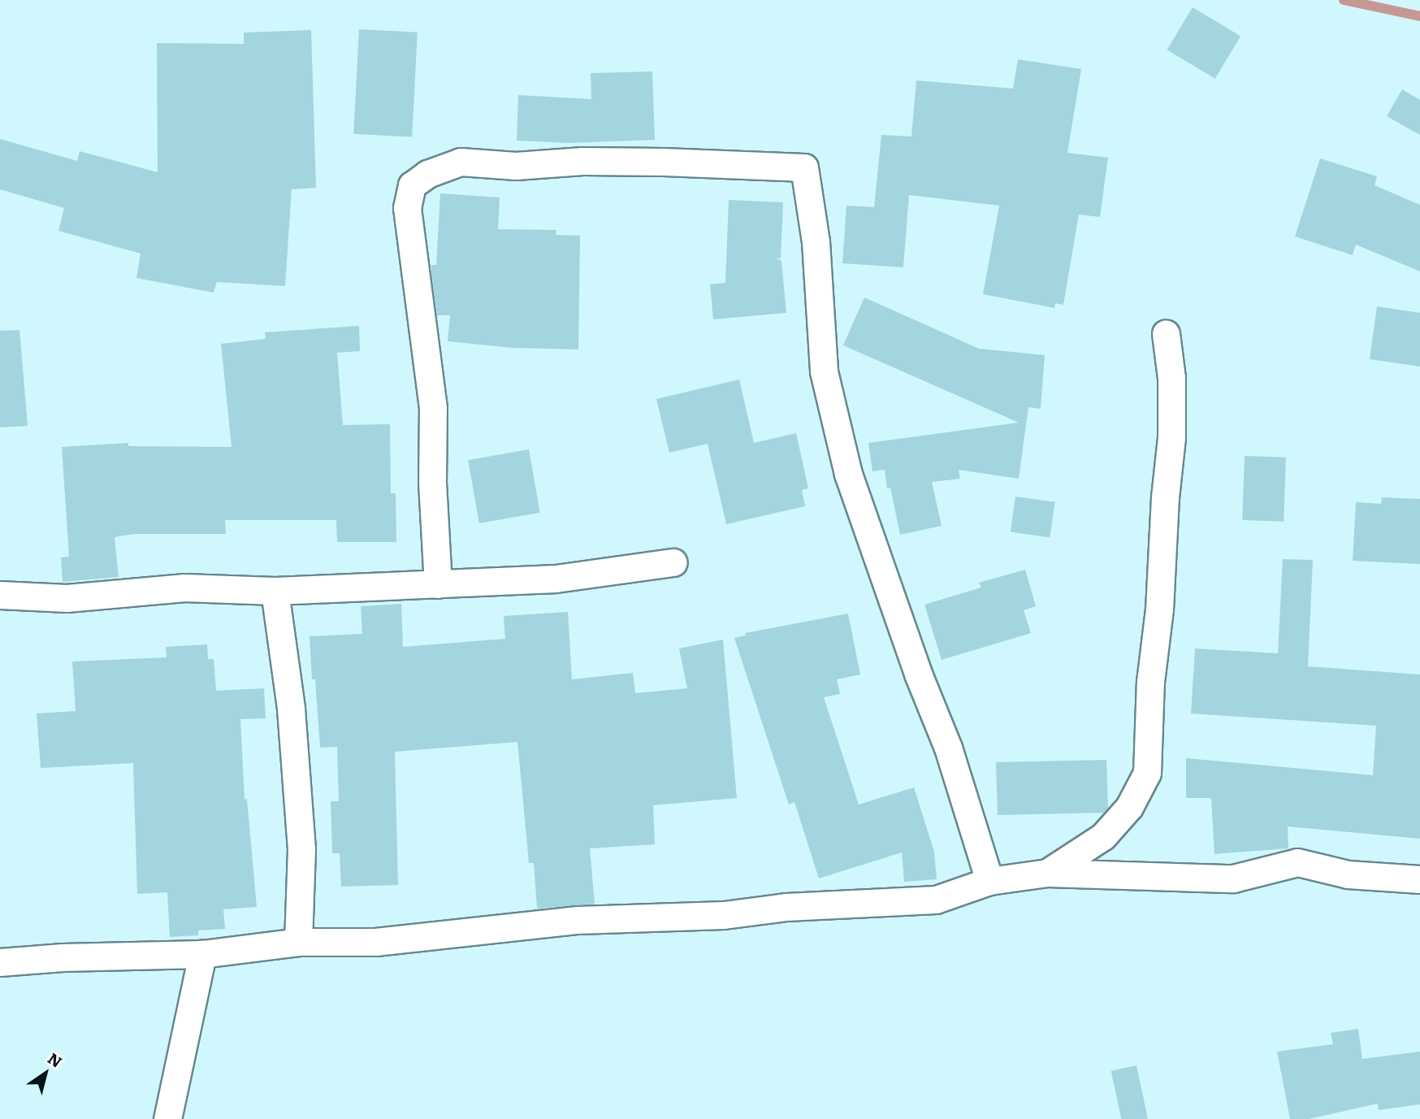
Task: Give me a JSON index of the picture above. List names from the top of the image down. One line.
{"north":"top right"}
